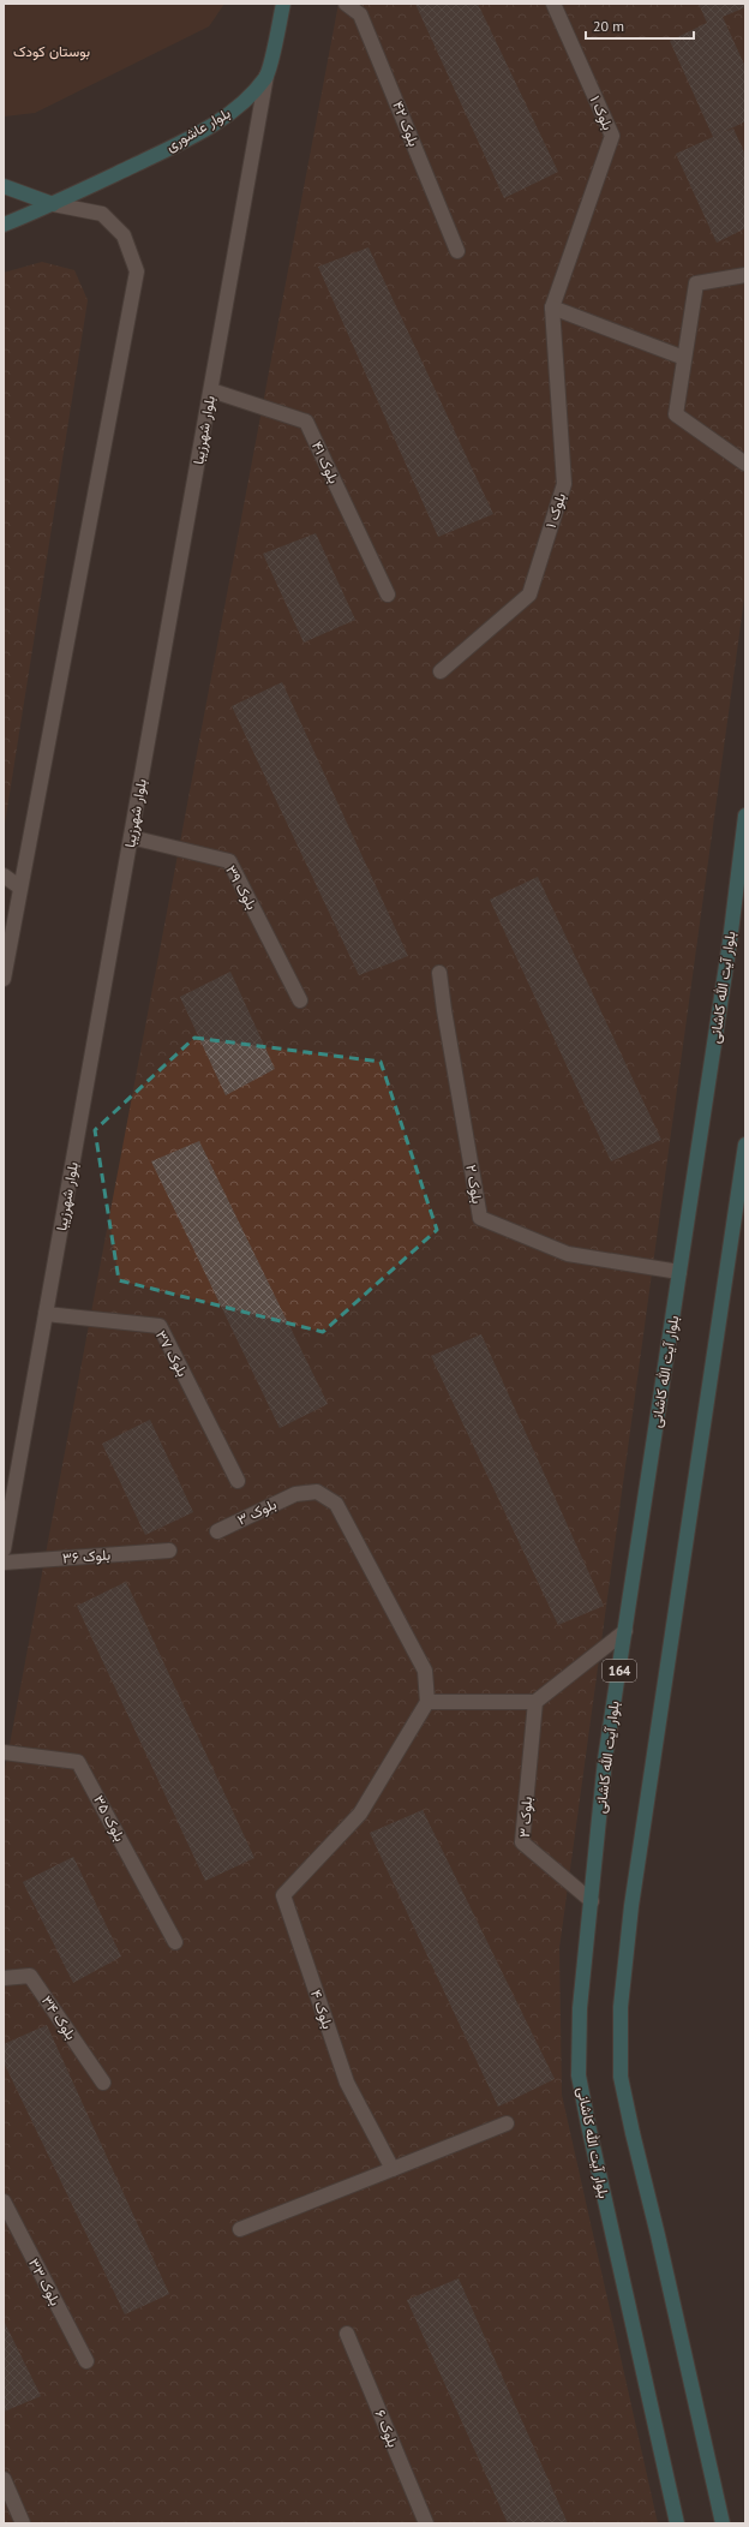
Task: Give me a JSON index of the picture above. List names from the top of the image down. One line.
{"streets":{"main road":["بلوار عاشوری","بلوار آیت الله کاشانی","164"],"street":["بلوک ۱","بلوک ۴۲","بلوار شهرزیبا","بلوک ۴۱","بلوک ۳۹","بلوک ۲","بلوک ۳۷","بلوک ۳","بلوک ۳۶","بلوک ۳۵","بلوک ۴","بلوک ۳۴","بلوک ۳۳","بلوک ۶"]},"crossings":[["بلوار عاشوری","بلوار شهرزیبا"],["بلوار شهرزیبا","بلوک ۴۱"],["بلوار شهرزیبا","بلوک ۳۹"],["بلوار شهرزیبا","بلوک ۳۷"],["بلوار آیت الله کاشانی","بلوک ۲"],["بلوار آیت الله کاشانی","بلوک ۳"],["بلوک ۳","بلوک ۴"]],"parks":["بوستان کودک"],"scale_bar":"20 m"}
